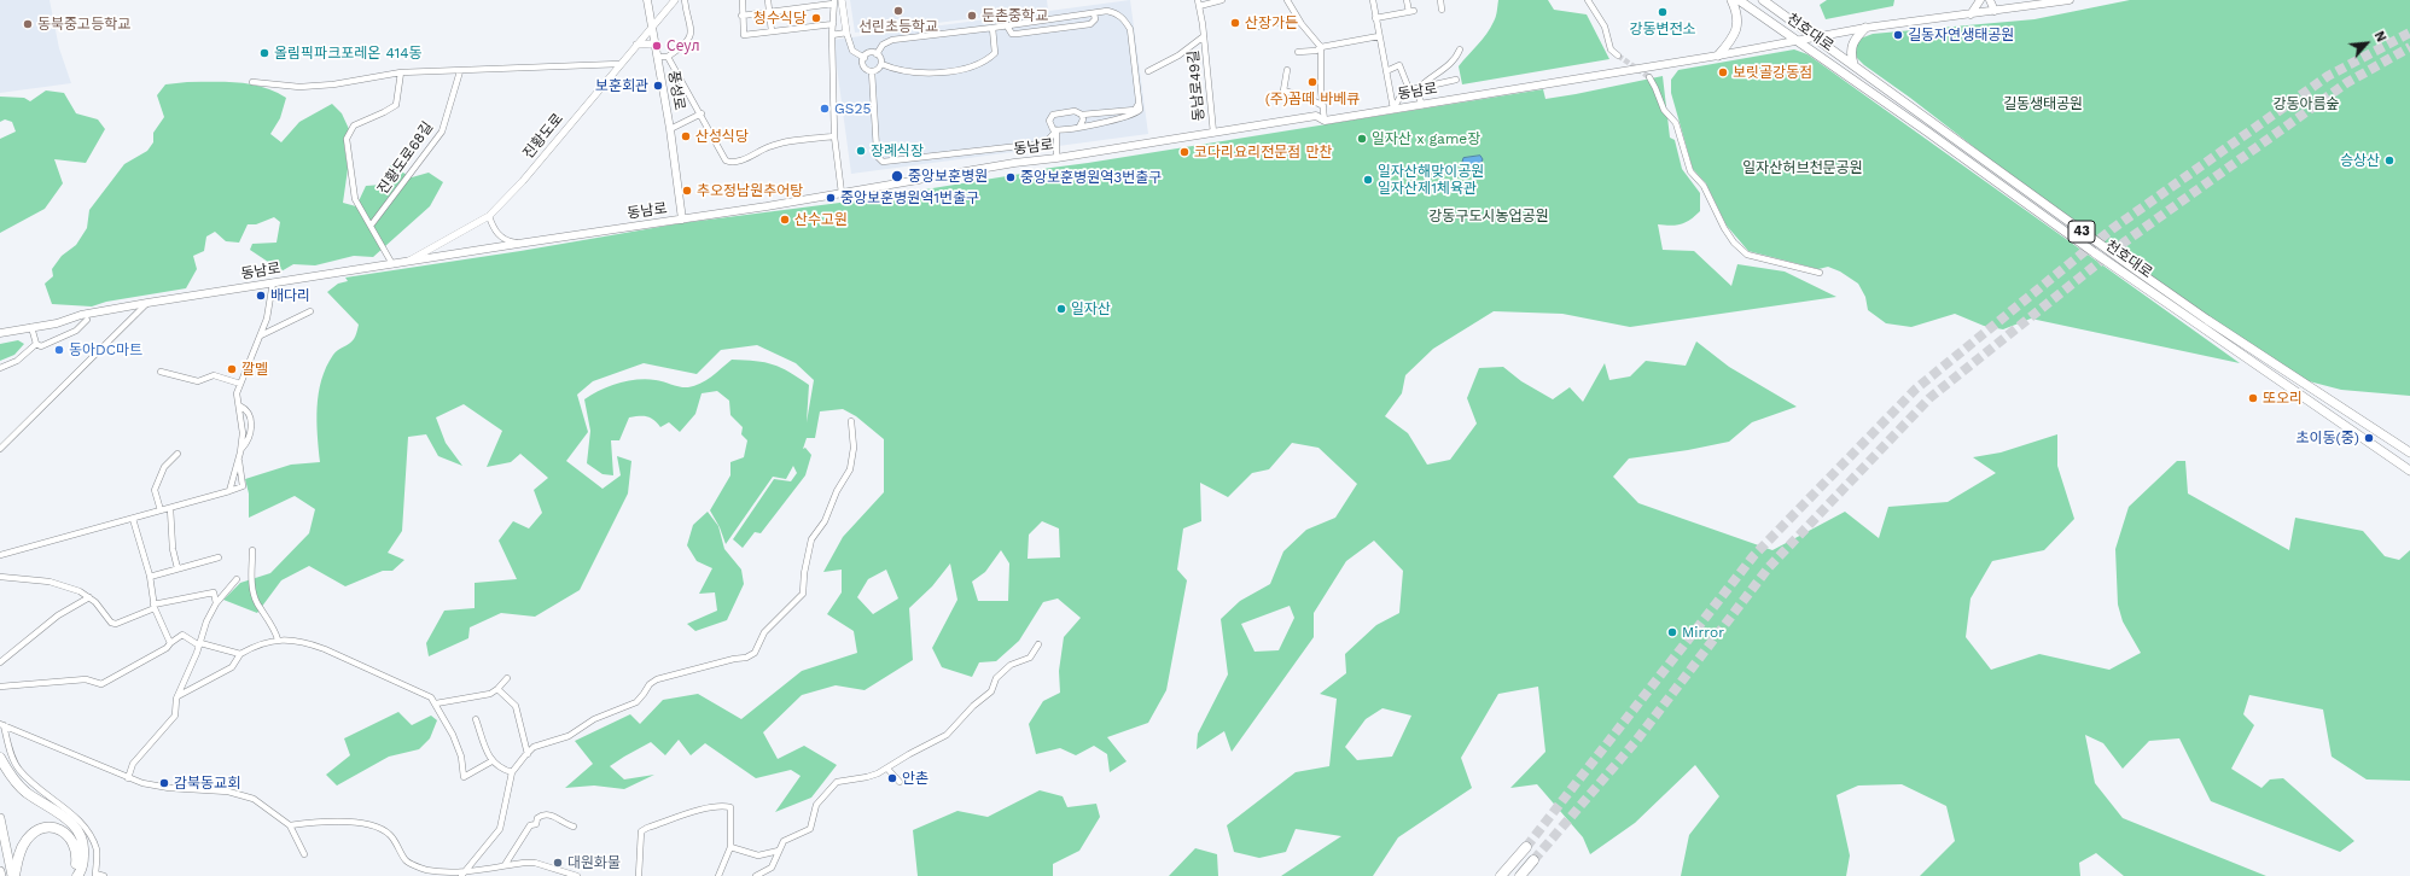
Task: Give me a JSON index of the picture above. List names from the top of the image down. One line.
{"streets":{"main road":["천호대로","풍성로","동남로","43"],"street":["동남로49길","진황도로","진황도로68길"]},"crossings":[["천호대로","동남로"],["동남로49길","동남로"],["풍성로","동남로"],["풍성로","진황도로"],["동남로","진황도로"]],"parks":["길동생태공원","강동아름숲","일자산허브천문공원","강동구도시농업공원"],"places":["선린초등학교","강동변전소","둔촌중학교","청수식당","산장가든","동북중고등학교","길동자연생태공원","Сеул","올림픽파크포레온 414동","보릿골강동점","(주)꼼떼 바베큐","보훈회관","GS25","산성식당","일자산 x game장","장례식장","코다리요리전문점 만찬","승상산","중앙보훈병원","중앙보훈병원역3번출구","일자산해맞이공원 일자산제1체육관","추오정남원추어탕","중앙보훈병원역1번출구","산수고원","배다리","일자산","동아DC마트","깔멜","또오리","초이동(중)","Mirror","안촌","감북동교회","대원화물"],"north":"top right"}
